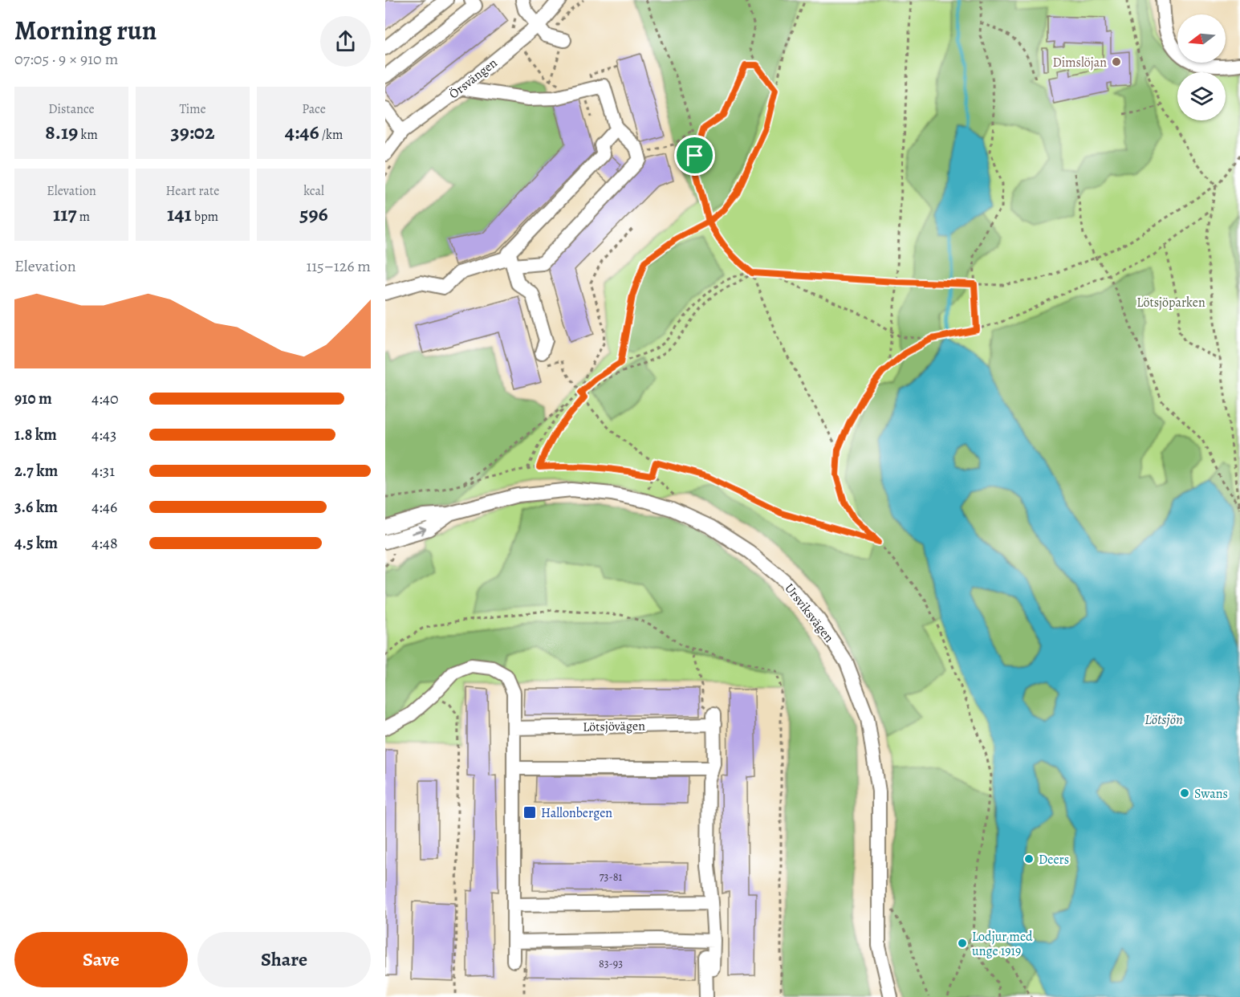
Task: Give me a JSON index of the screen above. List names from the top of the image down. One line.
{"streets":{"street":["Örsvängen","Ursviksvägen","Lötsjövägen"]},"water":["Lötsjön"],"parks":["Lötsjöparken"],"places":{"other":["Dimslöjan","Swans","Deers","Lodjur med unge 1919"],"transit":["Hallonbergen"]},"house_numbers":["73-81","83-93"],"north":"left","page":{"heading":["Morning run","07:05 · 9 × 910 m"],"stats":[["Distance","8.19 km"],["Time","39:02"],["Pace","4:46 /km"],["Elevation","117 m"],["Heart rate","141 bpm"],["kcal","596"]],"chart":["Elevation","115–126 m"],"list":[{"name":"910 m","note":"4:40"},{"name":"1.8 km","note":"4:43"},{"name":"2.7 km","note":"4:31"},{"name":"3.6 km","note":"4:46"},{"name":"4.5 km","note":"4:48"}],"buttons":["Save","Share"]}}
